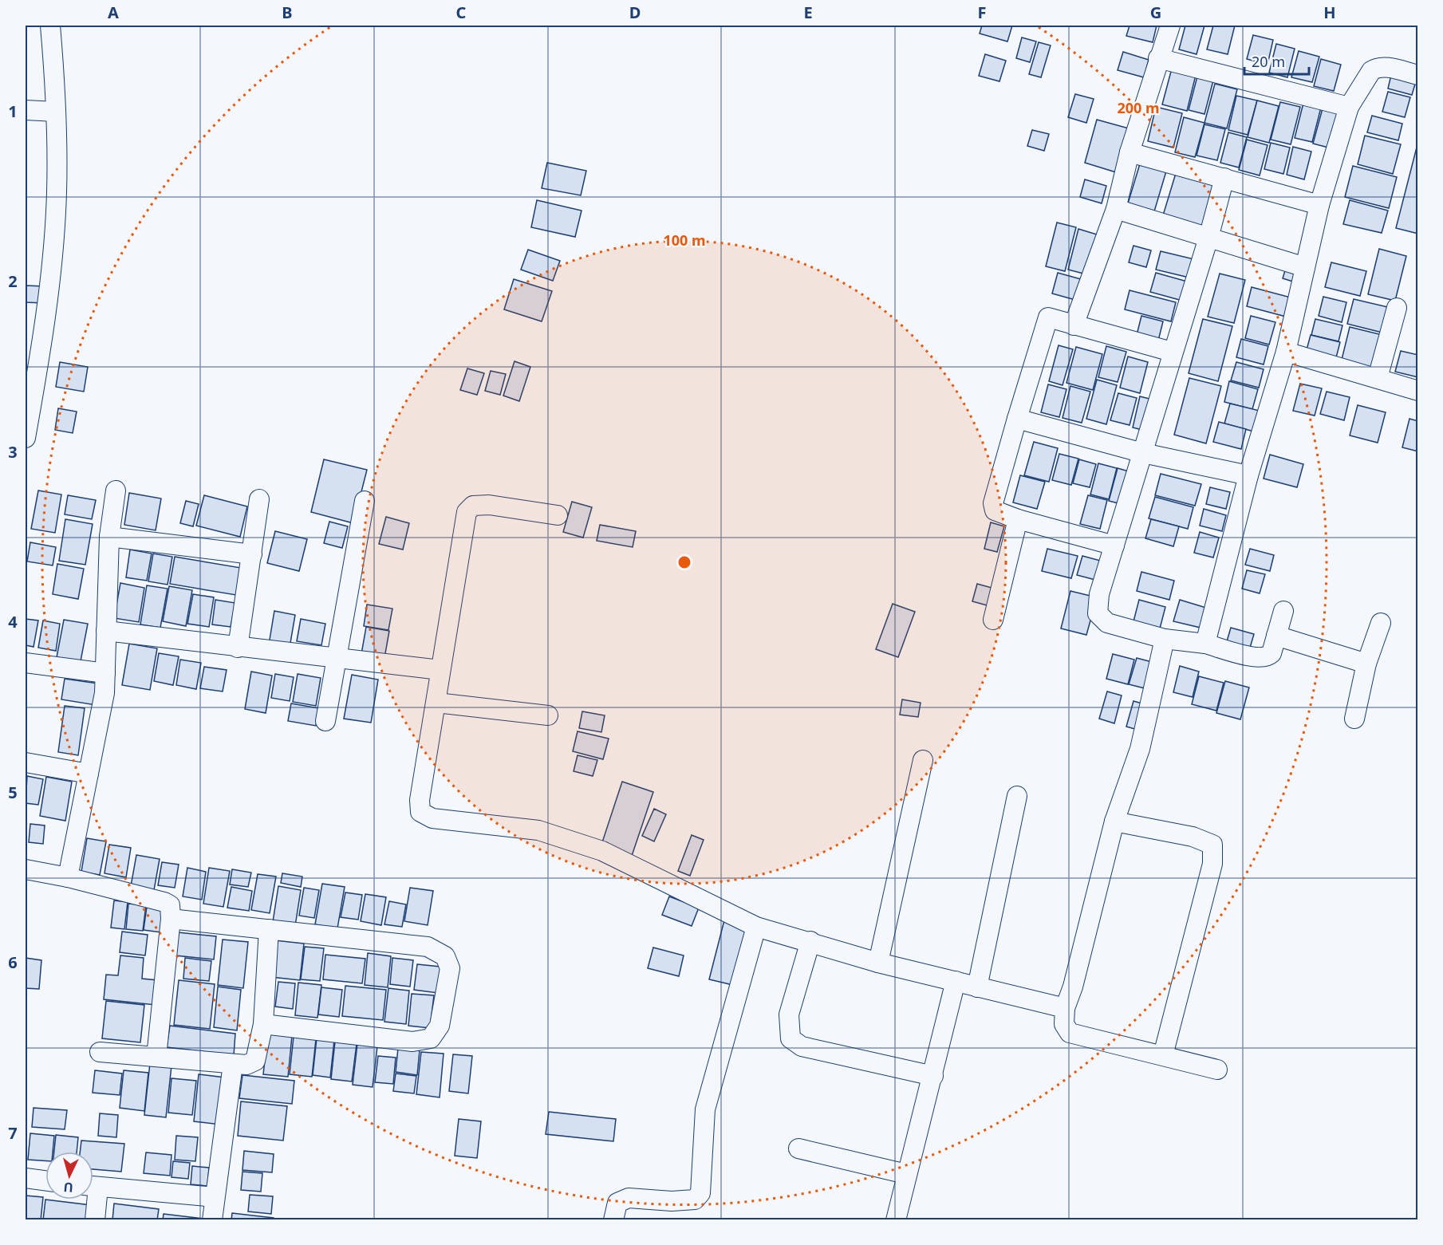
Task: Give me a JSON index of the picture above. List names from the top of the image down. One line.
{"scale_bar":"20 m","north":"bottom","grid":{"columns":["A","B","C","D","E","F","G","H"],"rows":["1","2","3","4","5","6","7"]},"rings":["200 m","100 m"]}
